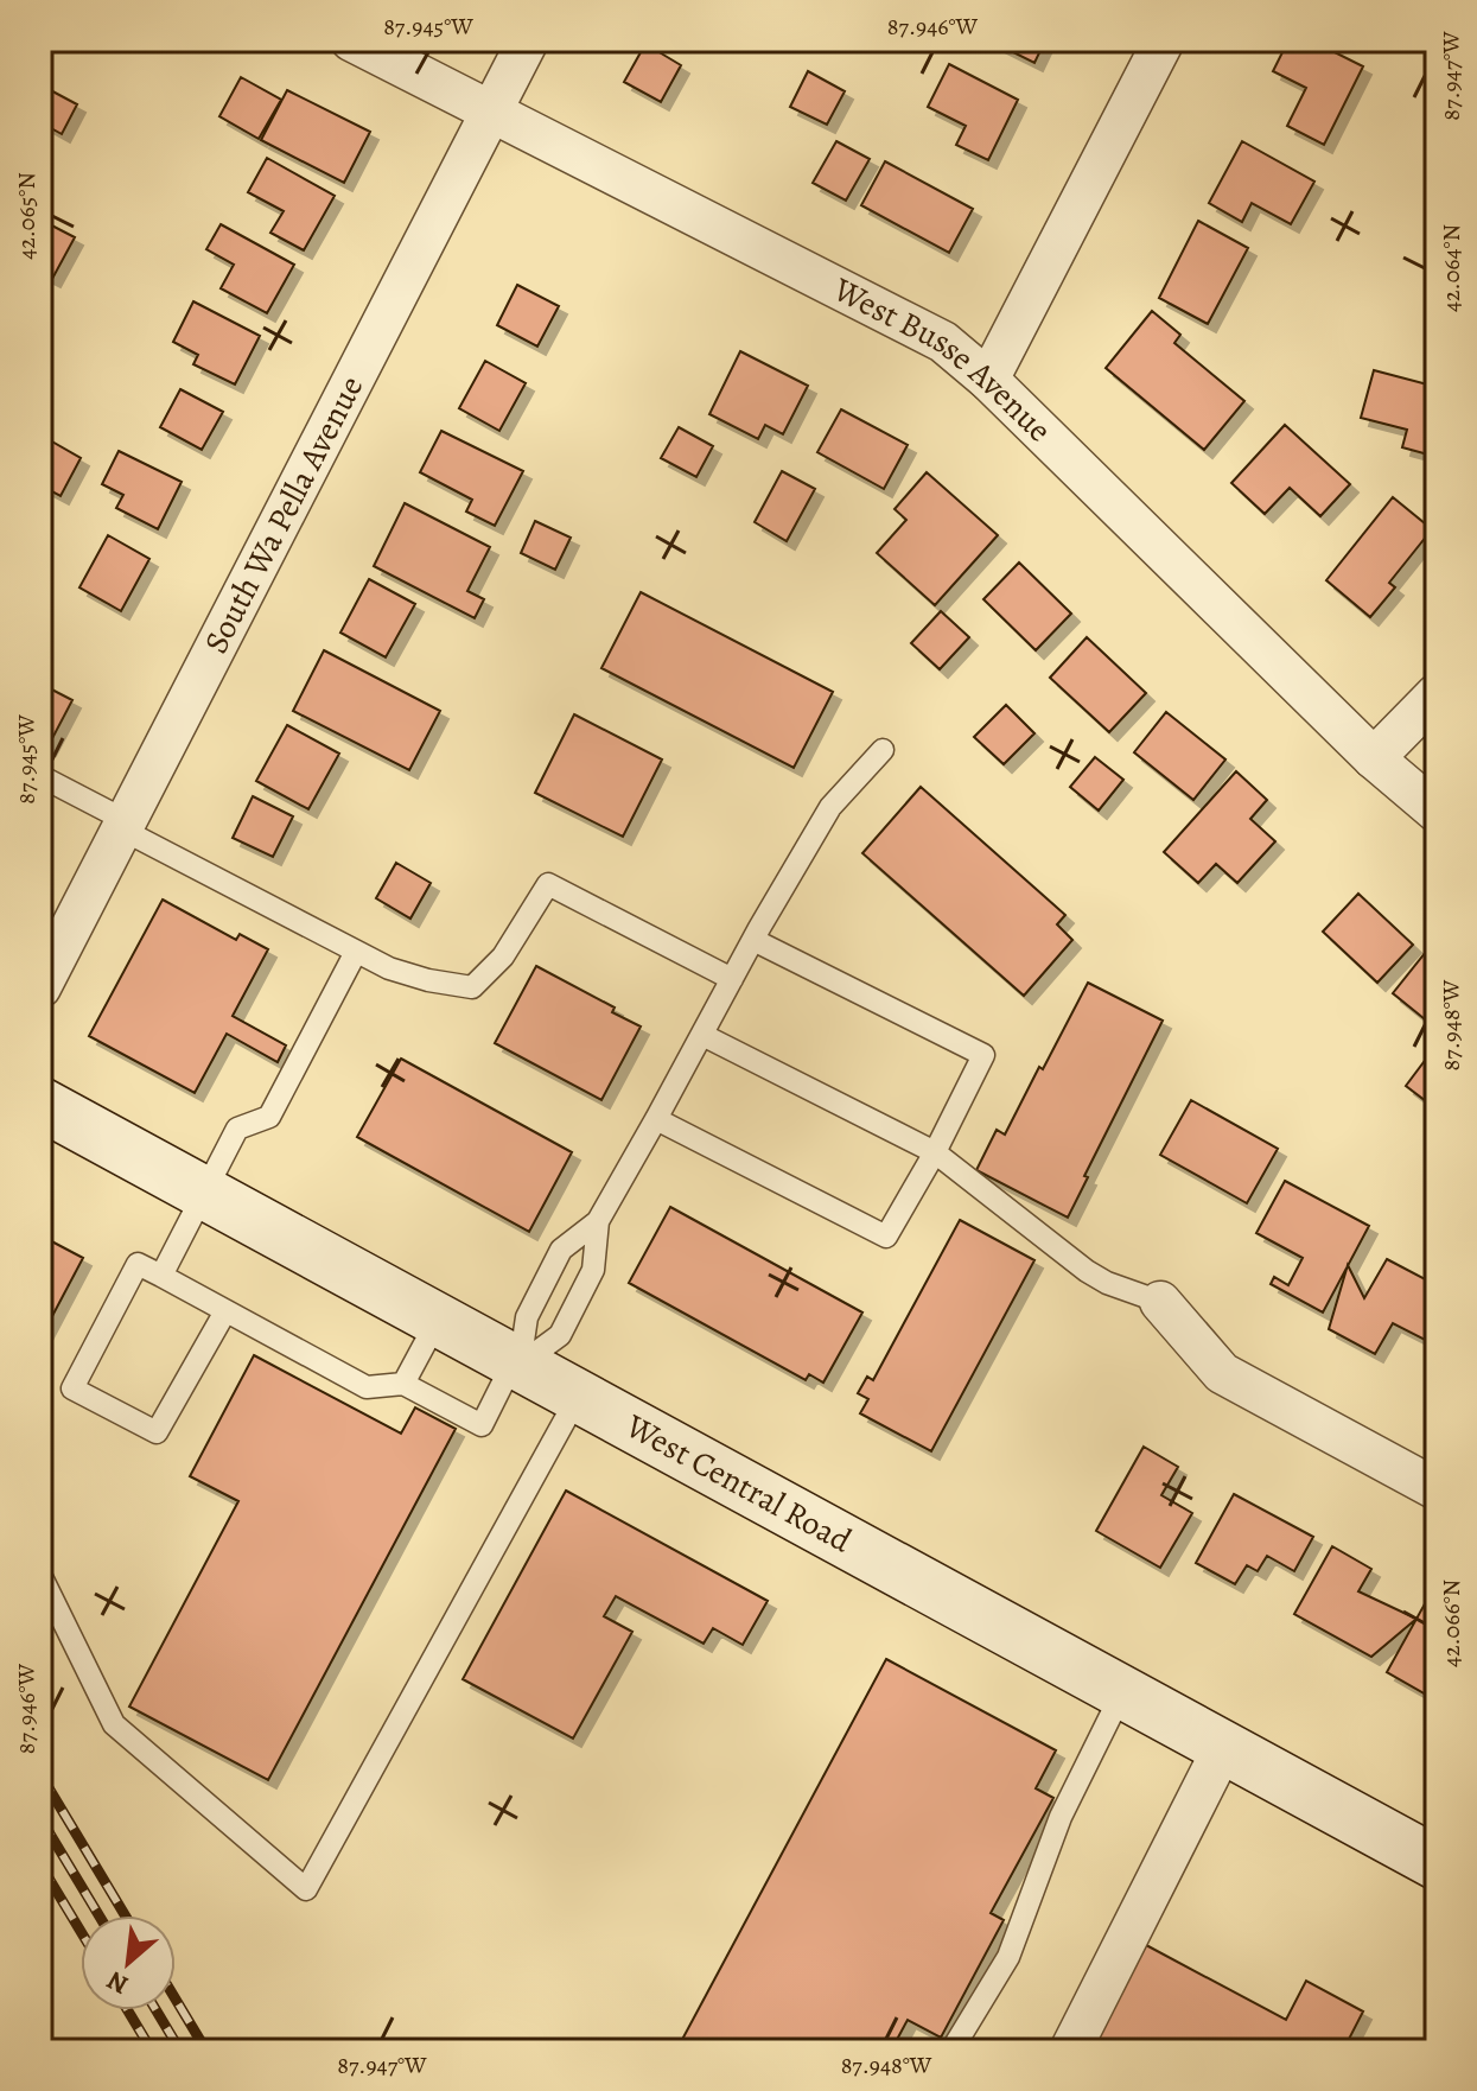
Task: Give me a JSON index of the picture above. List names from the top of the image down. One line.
{"streets":{"main road":["West Central Road"],"street":["West Busse Avenue","South Wa Pella Avenue"]},"crossings":[["West Busse Avenue","South Wa Pella Avenue"]],"north":"bottom left","coordinates":["87.945°W","87.946°W","87.947°W","42.065°N","42.064°N","87.948°W","42.066°N"]}
